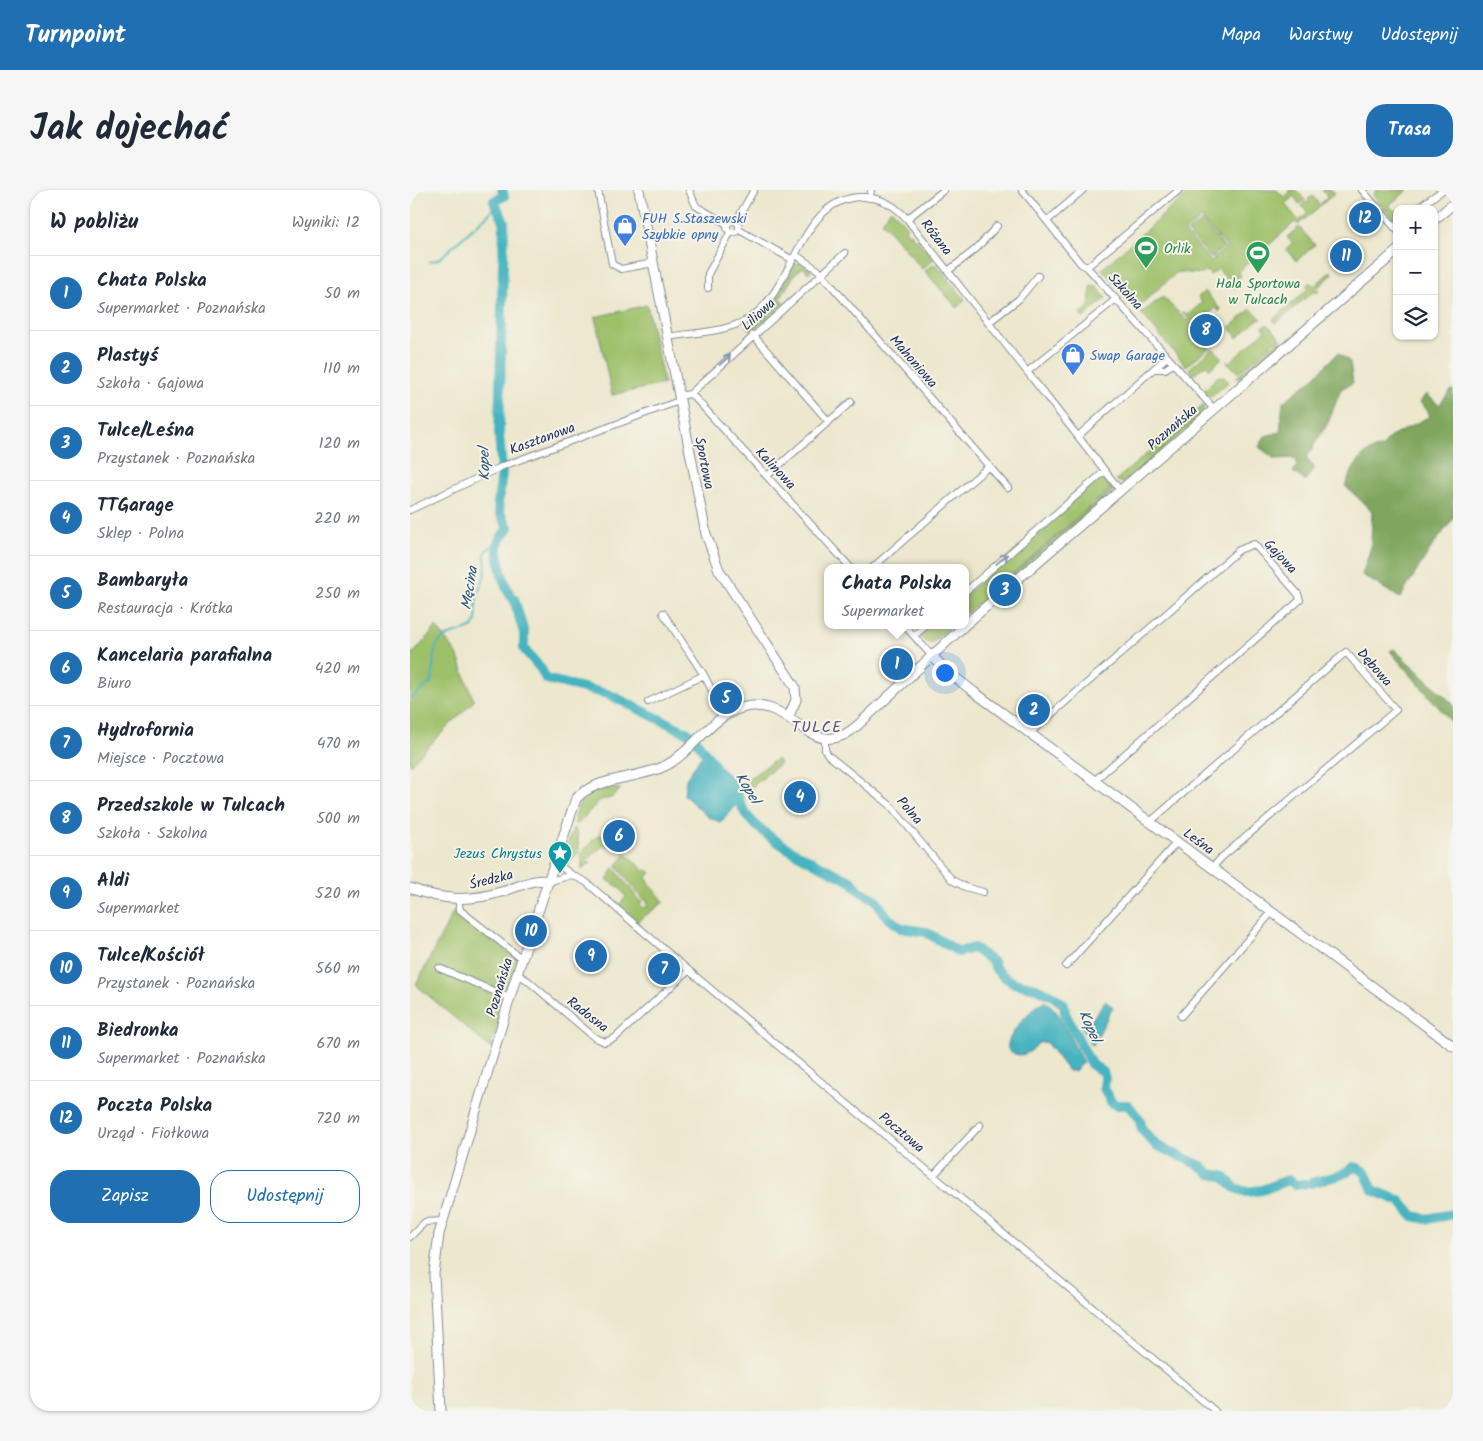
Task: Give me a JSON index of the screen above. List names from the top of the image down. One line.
{"streets":{"street":["Różana","Szkolna","Liliowa","Mahoniowa","Poznańska","Kasztanowa","Sportowa","Kalinowa","Gajowa","Dębowa","Polna","Leśna","Średzka","Radosna","Pocztowa"]},"crossings":[["Różana","Mahoniowa"],["Różana","Poznańska"],["Różana","Sportowa"],["Szkolna","Poznańska"],["Liliowa","Mahoniowa"],["Liliowa","Kalinowa"],["Poznańska","Sportowa"],["Poznańska","Polna"],["Poznańska","Leśna"],["Poznańska","Średzka"],["Poznańska","Radosna"],["Poznańska","Pocztowa"],["Kasztanowa","Sportowa"],["Gajowa","Leśna"],["Dębowa","Leśna"],["Radosna","Pocztowa"]],"one_way":["Liliowa"],"districts":["TULCE"],"water":["Kopel","Męcina"],"places":{"shop":["FUH S.Staszewski Szybkie opny","Swap Garage"],"sports":["Orlik","Hala Sportowa w Tulcach"],"place":["Jezus Chrystus"]},"page":{"header":"Turnpoint","nav":["Mapa","Warstwy","Udostępnij"],"title":"Jak dojechać","buttons":["Trasa",["Zapisz","Udostępnij"]],"heading":["W pobliżu","Wyniki: 12"],"pins":["12","11","8","3","1","5","2","4","6","10","9","7"],"map_buttons":["+","−"],"list":[{"mark":"1","name":"Chata Polska","note":"Supermarket · Poznańska","value":"50 m"},{"mark":"2","name":"Plastyś","note":"Szkoła · Gajowa","value":"110 m"},{"mark":"3","name":"Tulce/Leśna","note":"Przystanek · Poznańska","value":"120 m"},{"mark":"4","name":"TTGarage","note":"Sklep · Polna","value":"220 m"},{"mark":"5","name":"Bambaryła","note":"Restauracja · Krótka","value":"250 m"},{"mark":"6","name":"Kancelaria parafialna","note":"Biuro","value":"420 m"},{"mark":"7","name":"Hydrofornia","note":"Miejsce · Pocztowa","value":"470 m"},{"mark":"8","name":"Przedszkole w Tulcach","note":"Szkoła · Szkolna","value":"500 m"},{"mark":"9","name":"Aldi","note":"Supermarket","value":"520 m"},{"mark":"10","name":"Tulce/Kościół","note":"Przystanek · Poznańska","value":"560 m"},{"mark":"11","name":"Biedronka","note":"Supermarket · Poznańska","value":"670 m"},{"mark":"12","name":"Poczta Polska","note":"Urząd · Fiołkowa","value":"720 m"}],"popup":["Chata Polska","Supermarket"]}}
